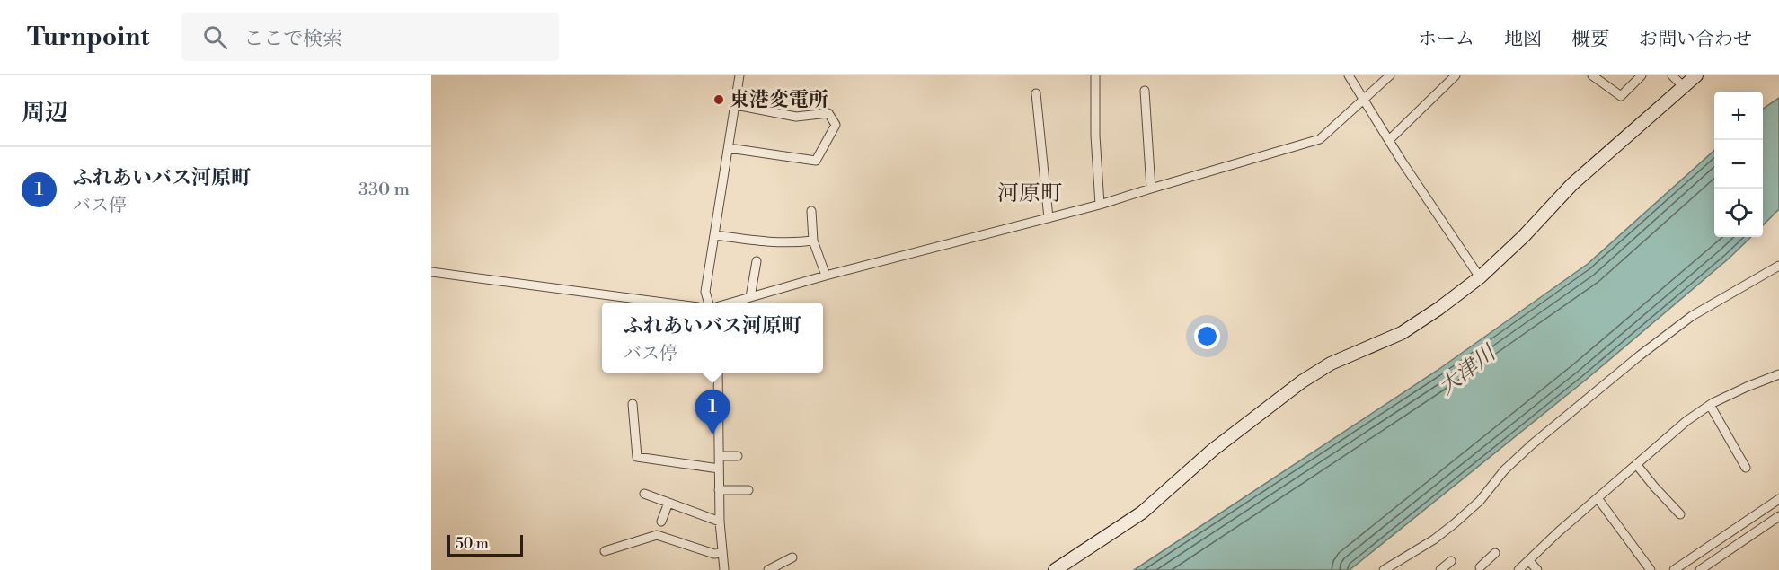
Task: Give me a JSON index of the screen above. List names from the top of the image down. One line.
{"districts":["河原町"],"water":["大津川"],"places":["東港変電所"],"scale_bar":"50 m","page":{"header":"Turnpoint","search":"ここで検索","nav":["ホーム","地図","概要","お問い合わせ"],"heading":"周辺","map_buttons":["+","−"],"list":[{"mark":"1","name":"ふれあいバス河原町","note":"バス停","value":"330 m"}],"popup":["ふれあいバス河原町","バス停"],"pins":"1","scale":"50 m"}}
